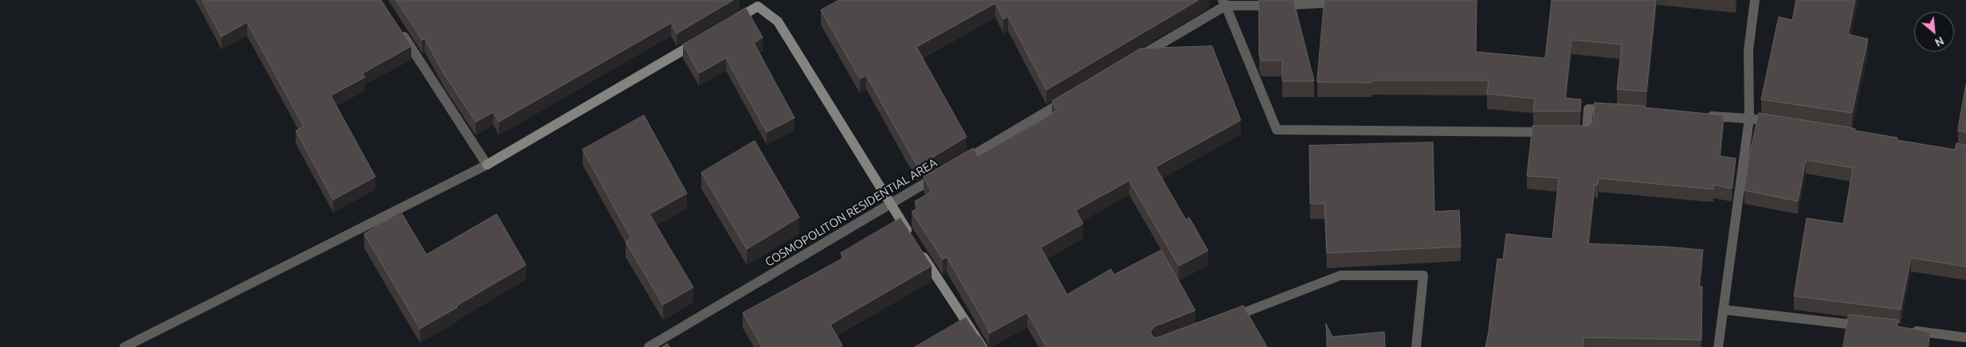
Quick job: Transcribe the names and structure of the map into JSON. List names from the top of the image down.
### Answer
{
  "streets": {
    "street": ["COSMOPOLITON RESIDENTIAL AREA"]
  },
  "north": "bottom right"
}
